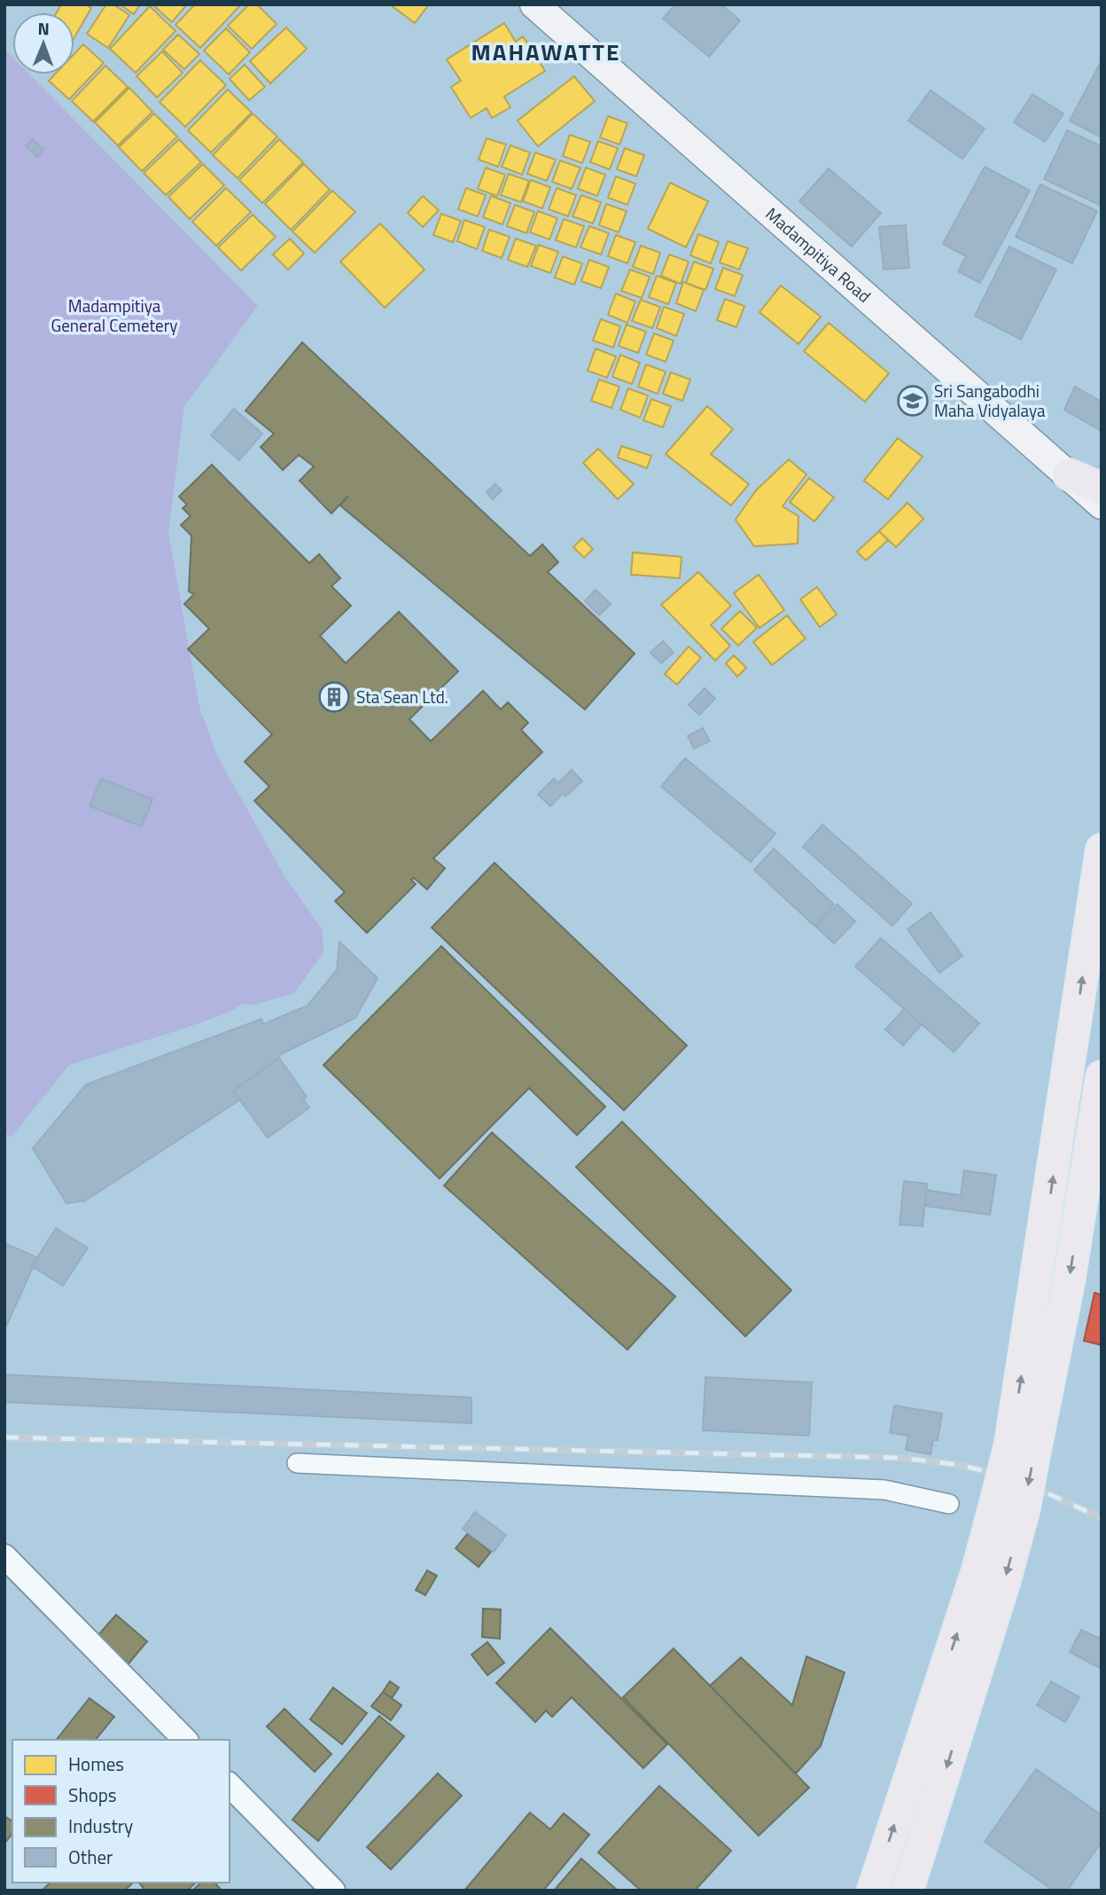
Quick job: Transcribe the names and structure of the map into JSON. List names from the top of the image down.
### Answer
{
  "streets": {
    "main road": ["Madampitiya Road"]
  },
  "districts": ["MAHAWATTE"],
  "parks": ["Madampitiya General Cemetery"],
  "places": {
    "school or university": ["Sri Sangabodhi Maha Vidyalaya"],
    "building": ["Sta Sean Ltd."]
  },
  "legend": [
    "Homes",
    "Shops",
    "Industry",
    "Other"
  ],
  "north": "top"
}
